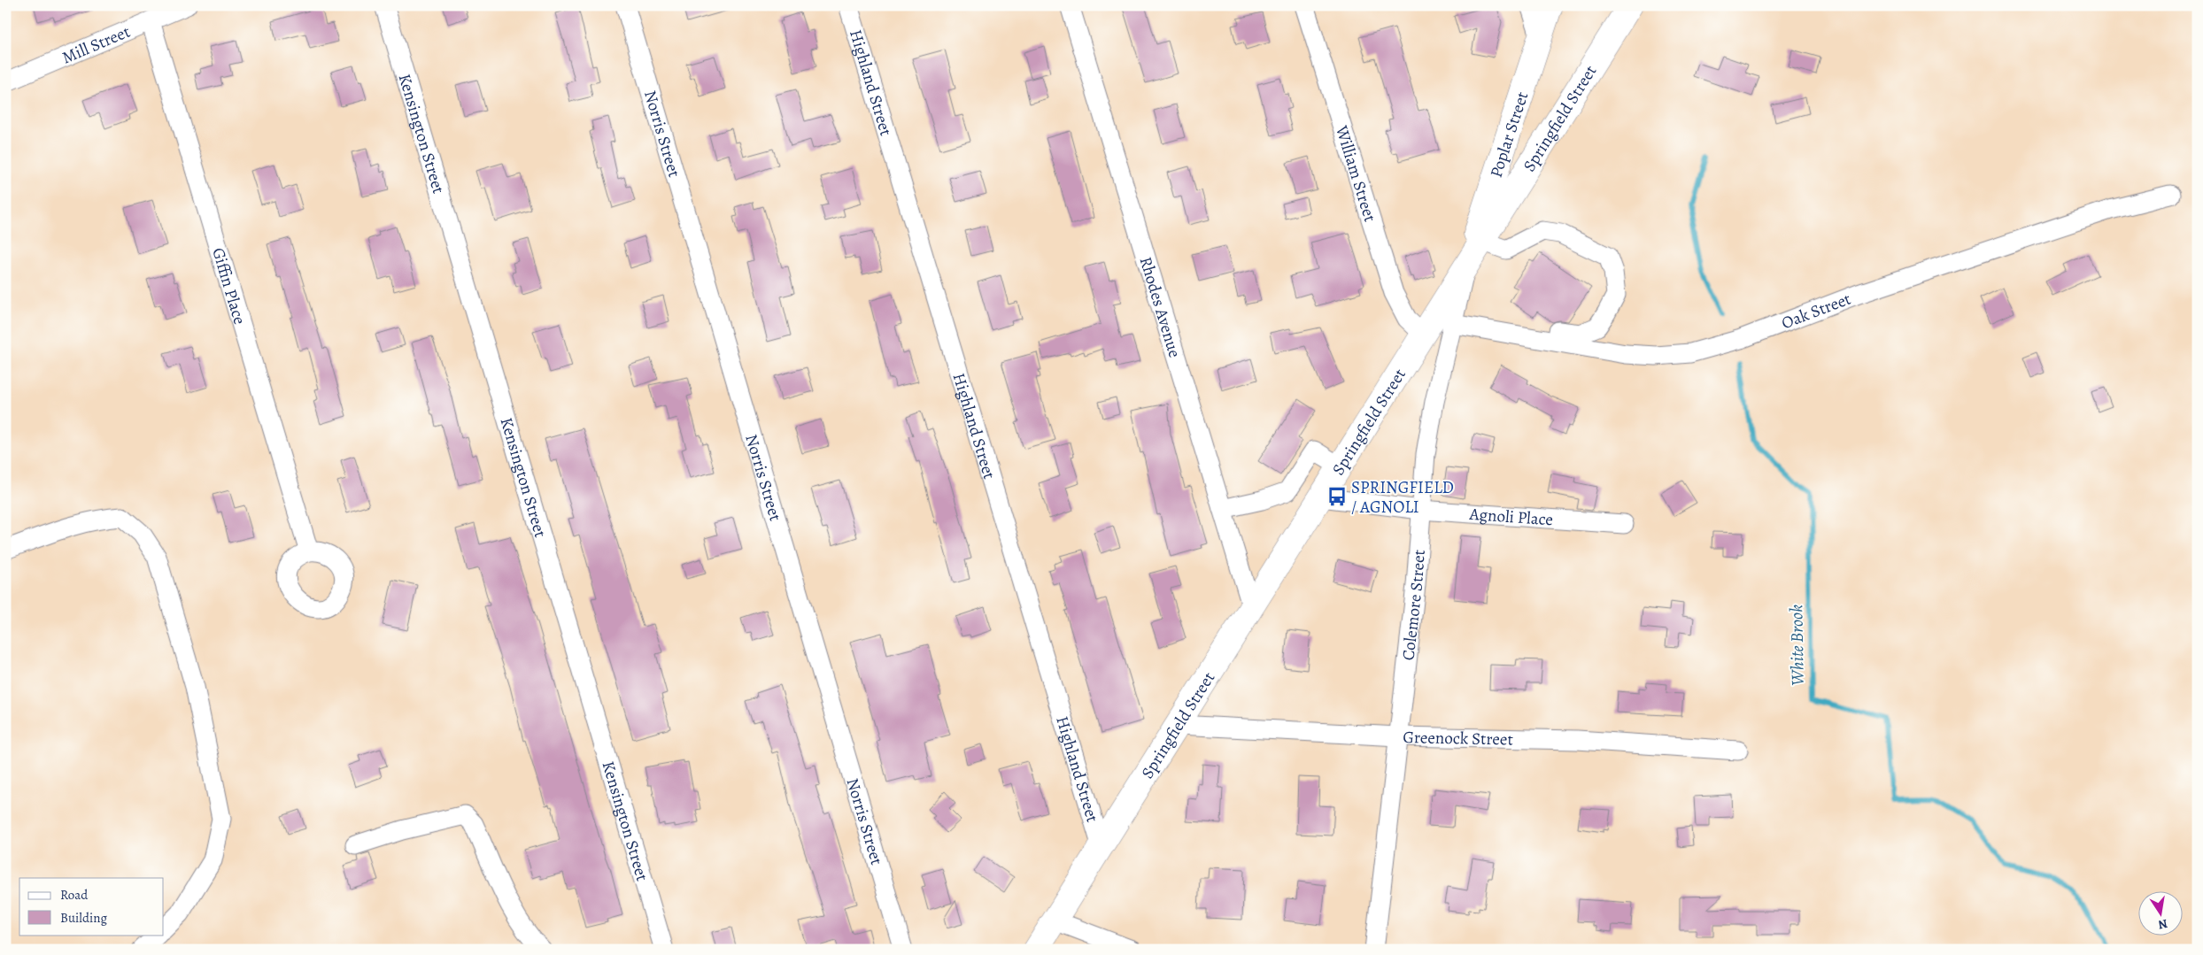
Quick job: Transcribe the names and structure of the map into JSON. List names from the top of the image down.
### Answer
{
  "streets": {
    "main road": ["Springfield Street", "Poplar Street"],
    "street": [
      "Mill Street",
      "Highland Street",
      "Kensington Street",
      "Norris Street",
      "William Street",
      "Giffin Place",
      "Rhodes Avenue",
      "Oak Street",
      "Agnoli Place",
      "Colemore Street",
      "Greenock Street"
    ]
  },
  "crossings": [
    ["Mill Street", "Giffin Place"],
    ["Highland Street", "Springfield Street"],
    ["Springfield Street", "Poplar Street"],
    ["Springfield Street", "William Street"],
    ["Springfield Street", "Rhodes Avenue"],
    ["Springfield Street", "Agnoli Place"],
    ["Springfield Street", "Colemore Street"],
    ["Springfield Street", "Greenock Street"],
    ["Poplar Street", "Colemore Street"],
    ["Oak Street", "Colemore Street"],
    ["Agnoli Place", "Colemore Street"],
    ["Colemore Street", "Greenock Street"]
  ],
  "water": ["White Brook"],
  "places": {
    "bus stop": ["SPRINGFIELD / AGNOLI"]
  },
  "legend": ["Road", "Building"],
  "north": "bottom"
}
